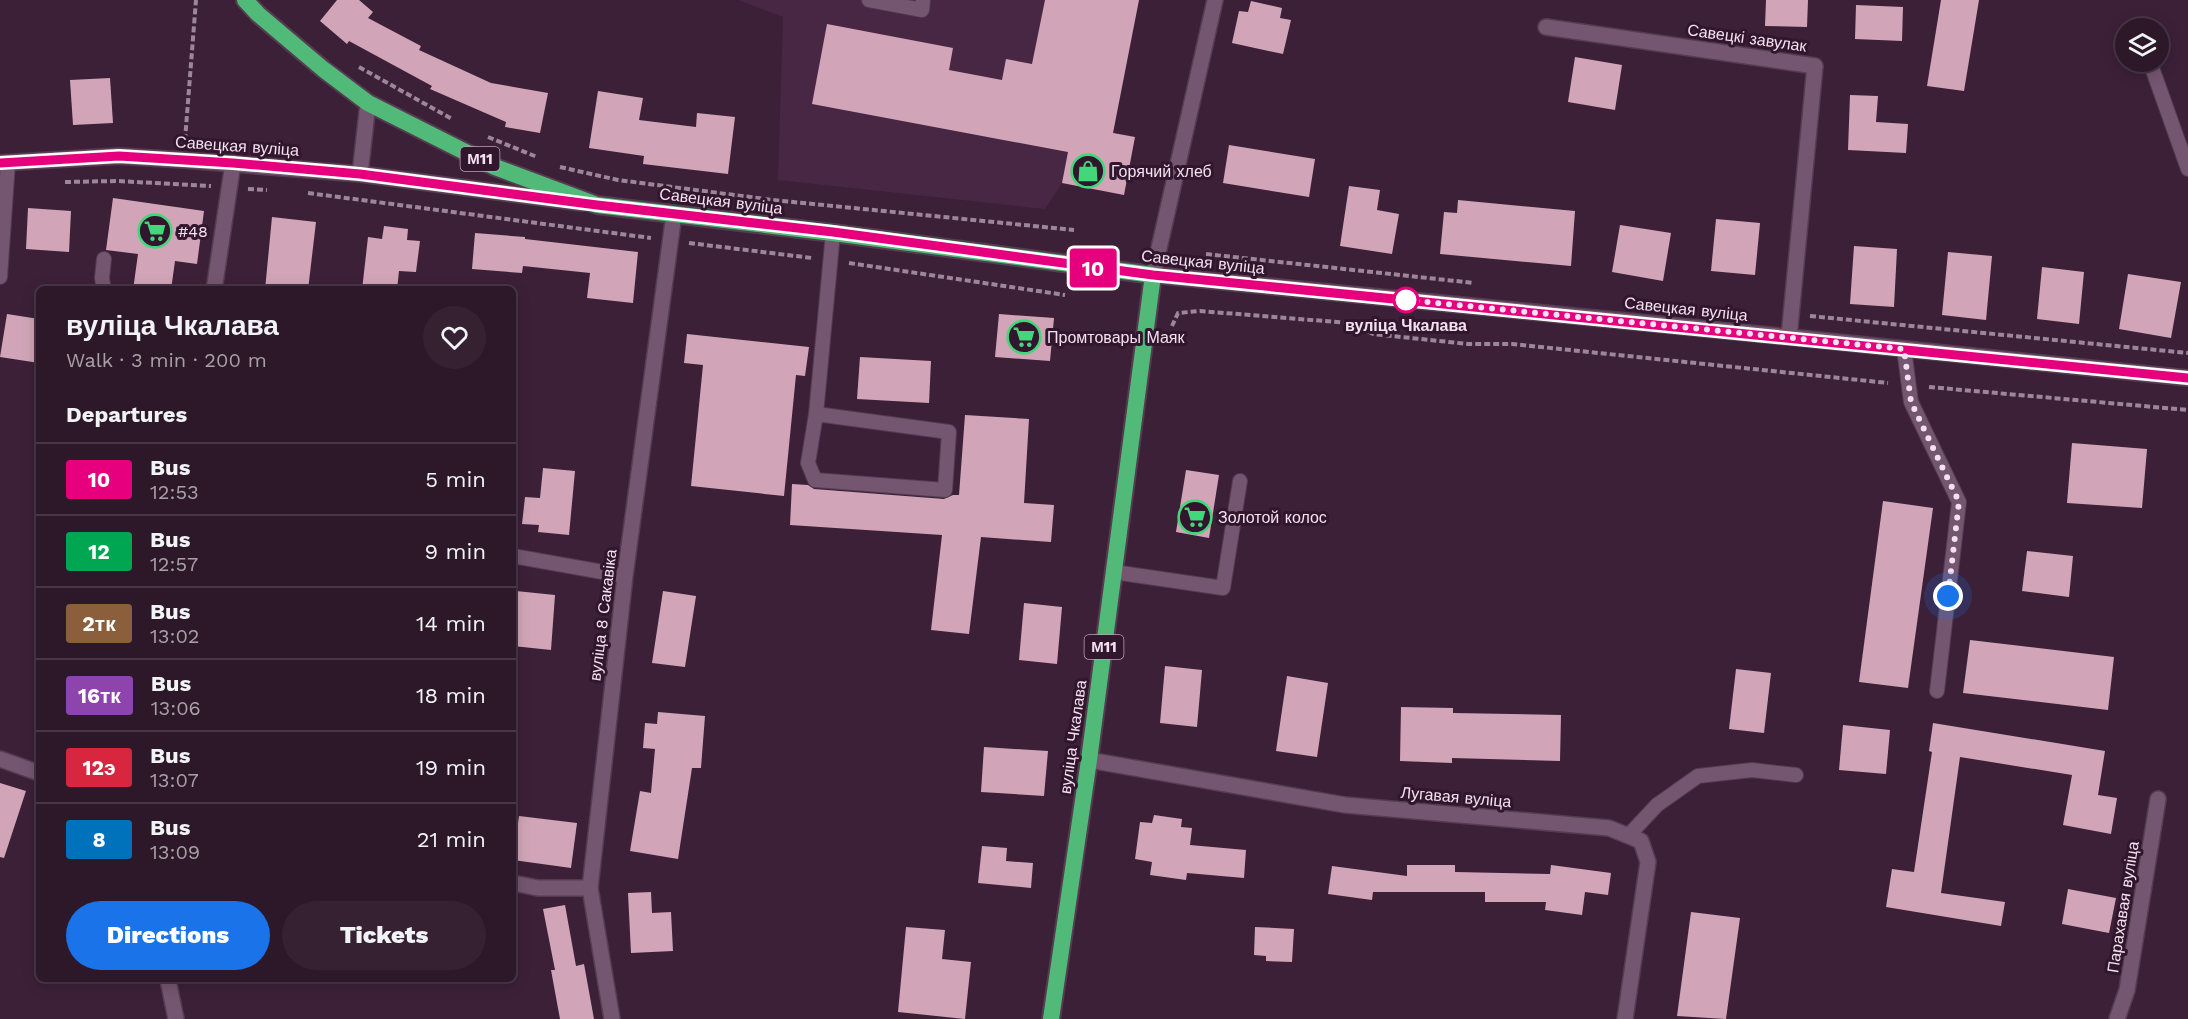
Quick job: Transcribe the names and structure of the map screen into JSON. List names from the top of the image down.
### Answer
{
  "streets": {
    "highway": ["Савецкая вуліца", "М11", "вуліца Чкалава"],
    "street": [
      "Савецкі завулак",
      "вуліца 8 Сакавіка",
      "Лугавая вуліца",
      "Парахавая вуліца"
    ]
  },
  "crossings": [
    ["Савецкі завулак", "Савецкая вуліца"],
    ["Савецкая вуліца", "М11"],
    ["Савецкая вуліца", "вуліца 8 Сакавіка"],
    ["Савецкая вуліца", "вуліца Чкалава"],
    ["вуліца Чкалава", "Лугавая вуліца"]
  ],
  "places": {
    "shop": ["Горячий хлеб"],
    "supermarket": ["#48", "Промтовары Маяк", "Золотой колос"],
    "other": ["вуліца Чкалава"]
  },
  "lines": ["bus line 10"],
  "page": {
    "on_map": "10",
    "heading": [
      ["вуліца Чкалава", "Walk · 3 min · 200 m"],
      "Departures"
    ],
    "list": [
      {
        "mark": "10",
        "name": "Bus",
        "note": "12:53",
        "value": "5 min"
      },
      {
        "mark": "12",
        "name": "Bus",
        "note": "12:57",
        "value": "9 min"
      },
      {
        "mark": "2тк",
        "name": "Bus",
        "note": "13:02",
        "value": "14 min"
      },
      {
        "mark": "16тк",
        "name": "Bus",
        "note": "13:06",
        "value": "18 min"
      },
      {
        "mark": "12э",
        "name": "Bus",
        "note": "13:07",
        "value": "19 min"
      },
      {
        "mark": "8",
        "name": "Bus",
        "note": "13:09",
        "value": "21 min"
      }
    ],
    "buttons": ["Directions", "Tickets"]
  }
}
